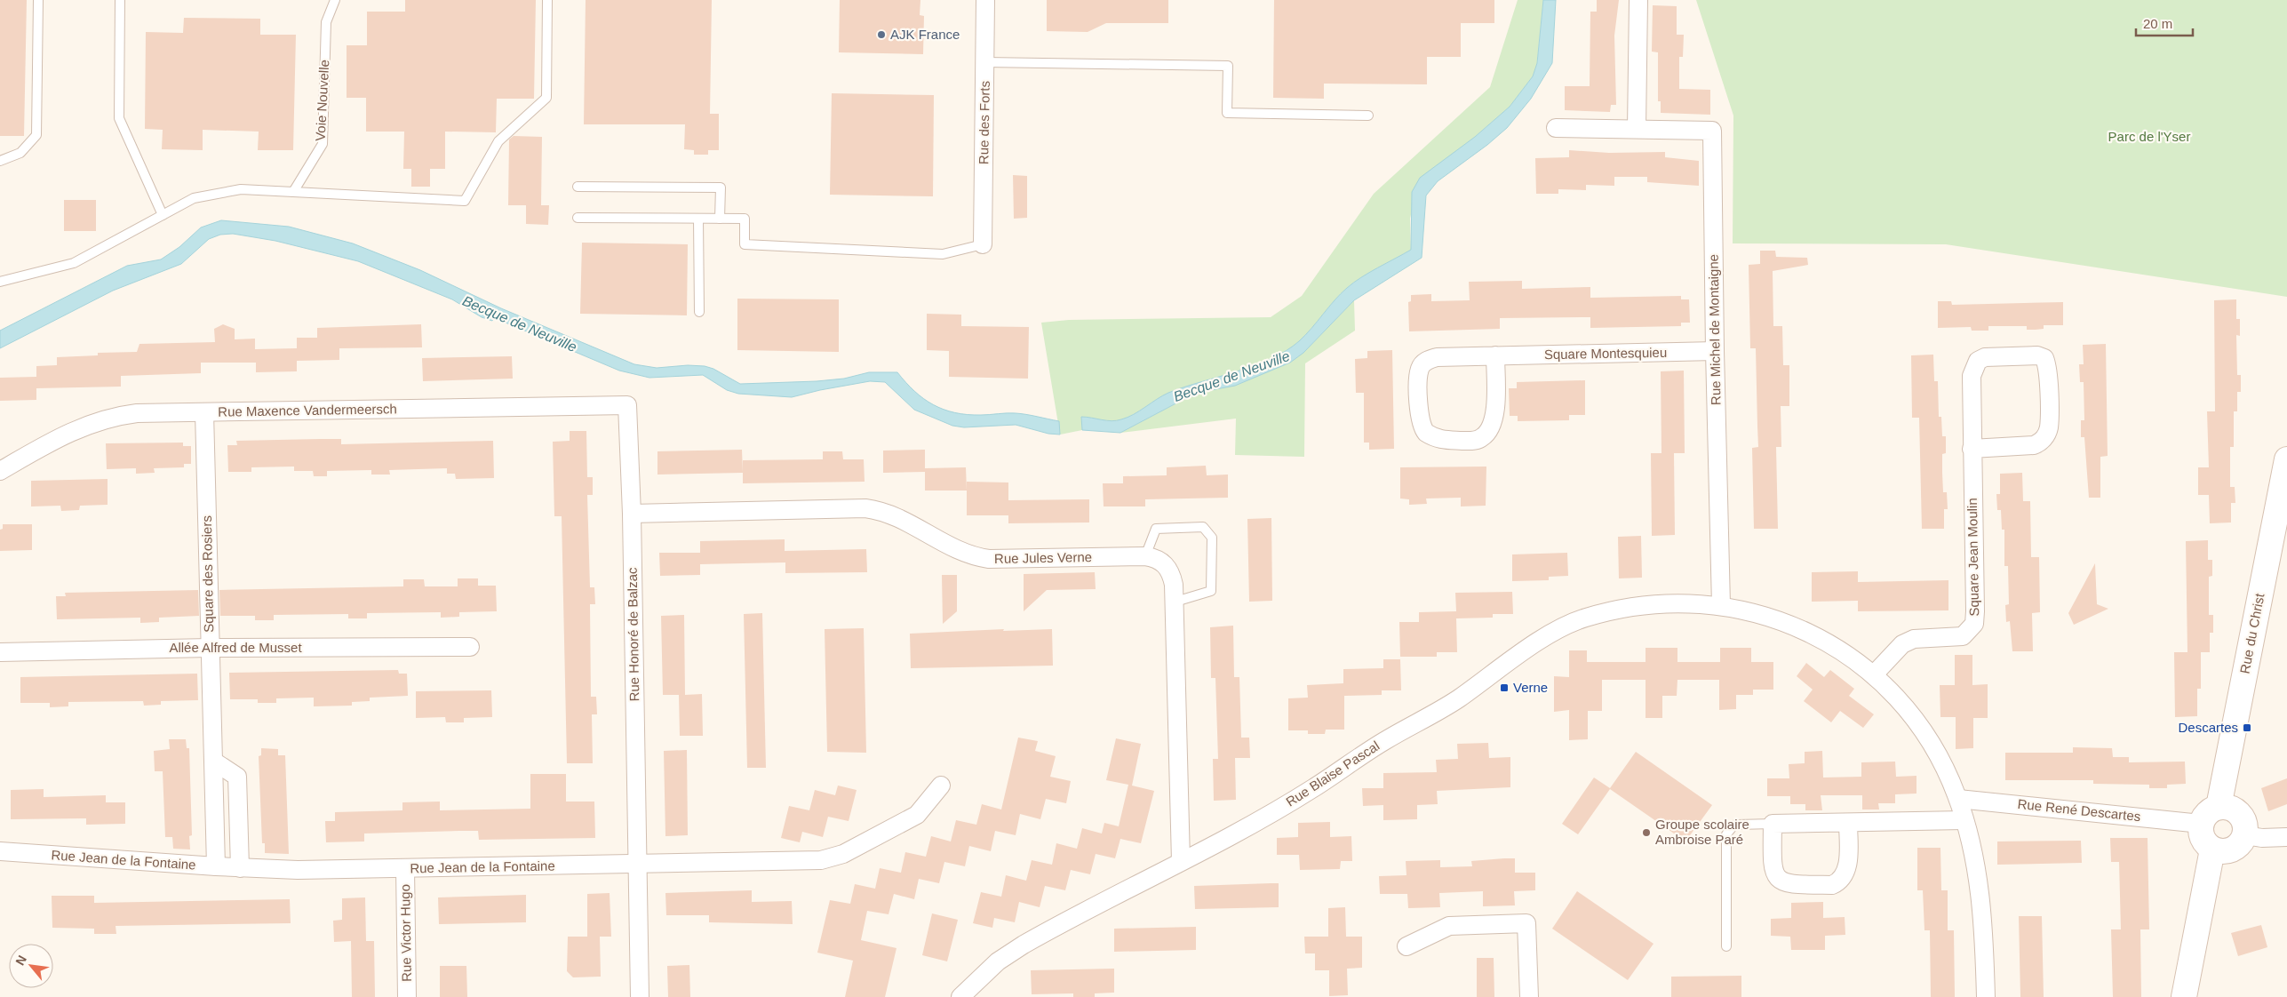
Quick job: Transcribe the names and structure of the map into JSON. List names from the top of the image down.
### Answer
{
  "streets": {
    "street": [
      "Rue des Forts",
      "Rue Michel de Montaigne",
      "Square Montesquieu",
      "Rue Maxence Vandermeersch",
      "Square Jean Moulin",
      "Rue Jules Verne",
      "Square des Rosiers",
      "Rue du Christ",
      "Rue Honoré de Balzac",
      "Allée Alfred de Musset",
      "Rue Blaise Pascal",
      "Rue René Descartes",
      "Rue Jean de la Fontaine",
      "Rue Victor Hugo"
    ],
    "lane": ["Voie Nouvelle"]
  },
  "crossings": [
    ["Rue Michel de Montaigne", "Square Montesquieu"],
    ["Rue Michel de Montaigne", "Rue Blaise Pascal"],
    ["Rue Maxence Vandermeersch", "Square des Rosiers"],
    ["Rue Maxence Vandermeersch", "Rue Honoré de Balzac"],
    ["Square Jean Moulin", "Rue Blaise Pascal"],
    ["Rue Jules Verne", "Rue Honoré de Balzac"],
    ["Rue Jules Verne", "Rue Blaise Pascal"],
    ["Square des Rosiers", "Allée Alfred de Musset"],
    ["Square des Rosiers", "Rue Jean de la Fontaine"],
    ["Rue du Christ", "Rue René Descartes"],
    ["Rue Honoré de Balzac", "Rue Jean de la Fontaine"],
    ["Rue Blaise Pascal", "Rue René Descartes"],
    ["Rue Jean de la Fontaine", "Rue Victor Hugo"]
  ],
  "water": ["Becque de Neuville"],
  "parks": ["Parc de l'Yser"],
  "places": {
    "other": ["AJK France", "Groupe scolaire Ambroise Paré"],
    "transit": ["Verne", "Descartes"]
  },
  "scale_bar": "20 m",
  "north": "top left"
}
